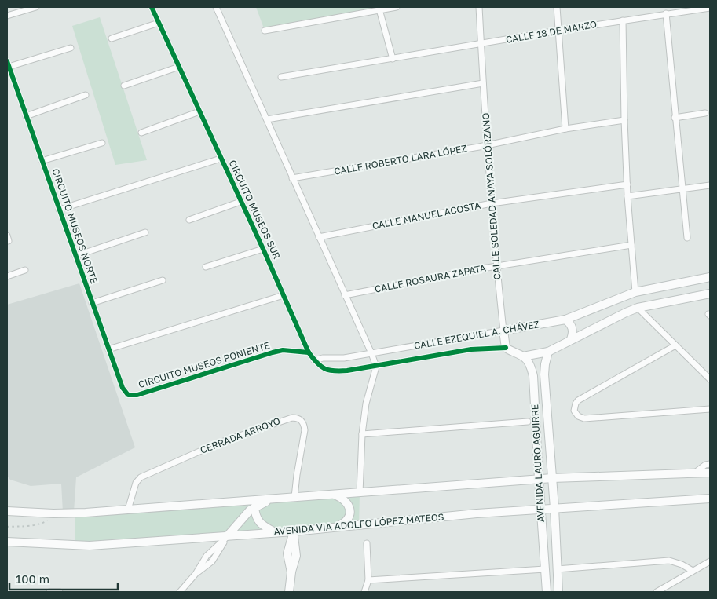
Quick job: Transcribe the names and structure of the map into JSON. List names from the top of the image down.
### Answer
{
  "streets": {
    "main road": [
      "CALLE SOLEDAD ANAYA SOLÓRZANO",
      "CALLE EZEQUIEL A. CHÁVEZ",
      "AVENIDA LAURO AGUIRRE",
      "AVENIDA VIA ADOLFO LÓPEZ MATEOS"
    ],
    "street": [
      "CALLE 18 DE MARZO",
      "CALLE ROBERTO LARA LÓPEZ",
      "CIRCUITO MUSEOS SUR",
      "CALLE MANUEL ACOSTA",
      "CIRCUITO MUSEOS NORTE",
      "CALLE ROSAURA ZAPATA",
      "CIRCUITO MUSEOS PONIENTE",
      "CERRADA ARROYO"
    ]
  },
  "crossings": [
    ["CALLE 18 DE MARZO", "CALLE SOLEDAD ANAYA SOLÓRZANO"],
    ["CALLE ROBERTO LARA LÓPEZ", "CALLE SOLEDAD ANAYA SOLÓRZANO"],
    ["CALLE SOLEDAD ANAYA SOLÓRZANO", "CALLE MANUEL ACOSTA"],
    ["CALLE SOLEDAD ANAYA SOLÓRZANO", "CALLE ROSAURA ZAPATA"],
    ["CALLE SOLEDAD ANAYA SOLÓRZANO", "CALLE EZEQUIEL A. CHÁVEZ"],
    ["CIRCUITO MUSEOS SUR", "CALLE EZEQUIEL A. CHÁVEZ"],
    ["CIRCUITO MUSEOS SUR", "CIRCUITO MUSEOS PONIENTE"],
    ["CIRCUITO MUSEOS NORTE", "CIRCUITO MUSEOS PONIENTE"],
    ["AVENIDA LAURO AGUIRRE", "AVENIDA VIA ADOLFO LÓPEZ MATEOS"]
  ],
  "scale_bar": "100 m"
}
